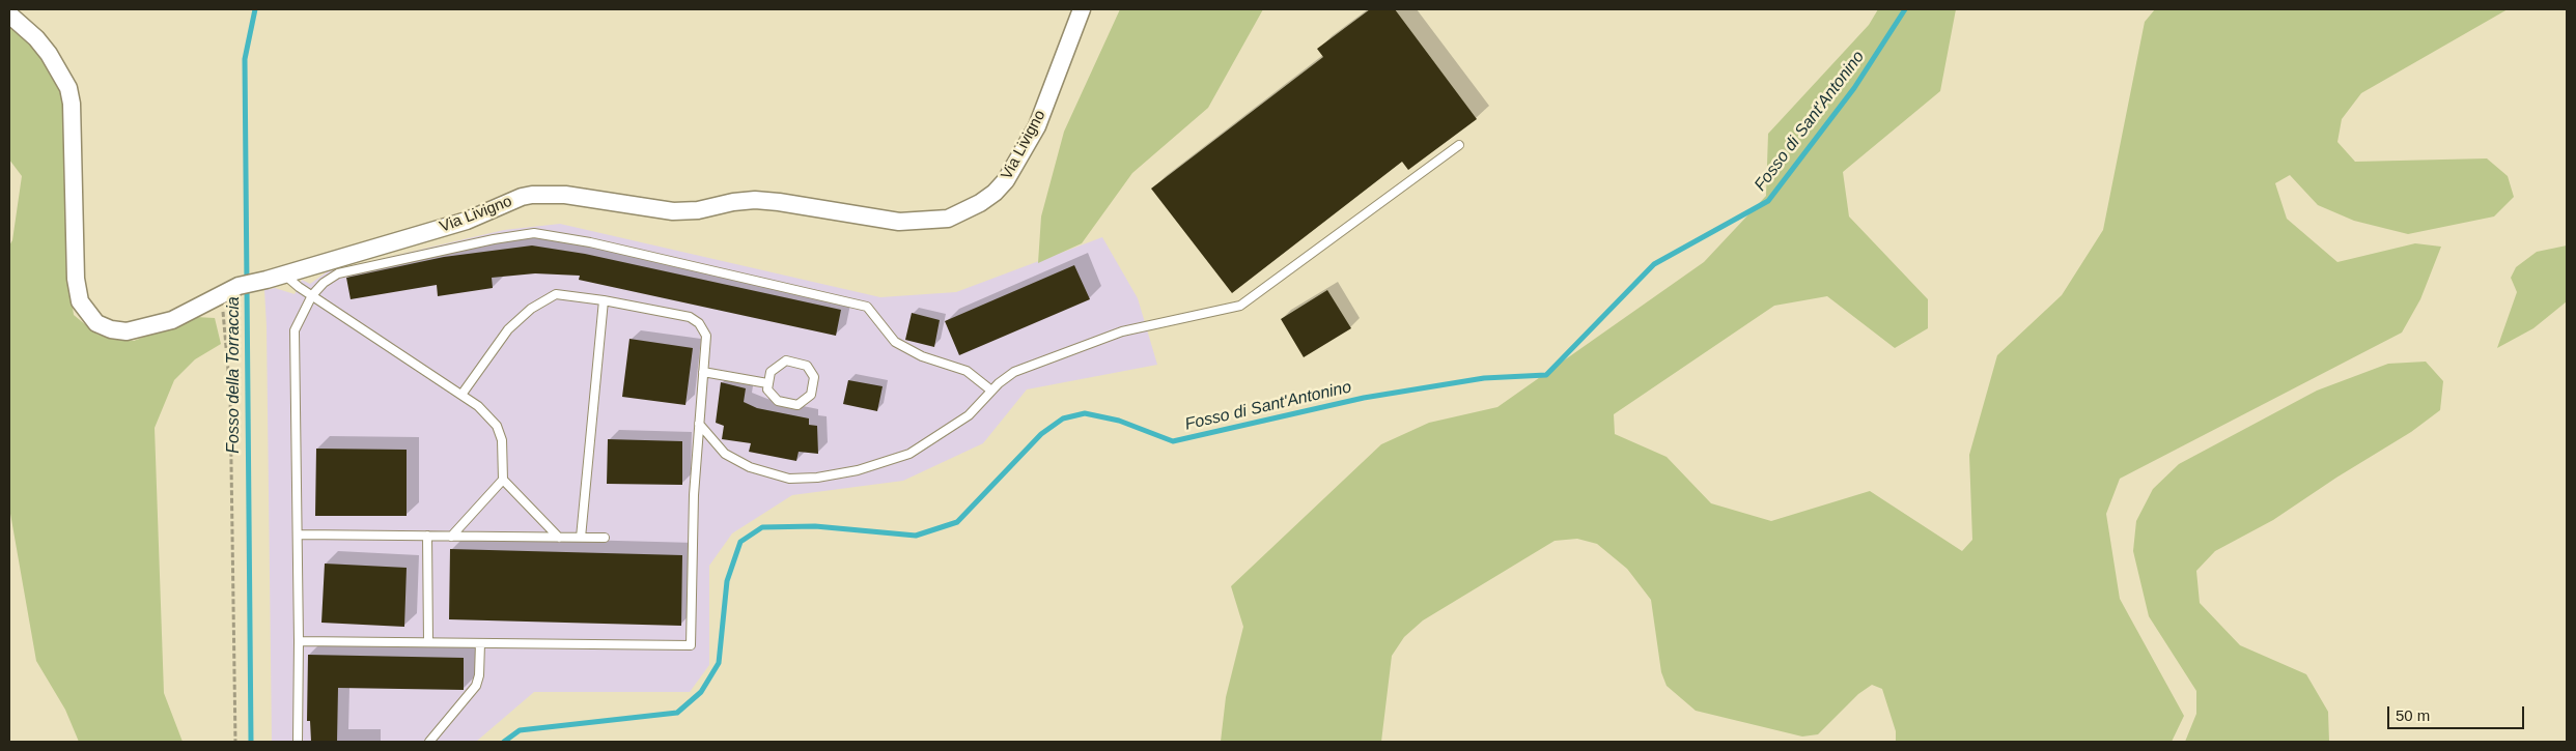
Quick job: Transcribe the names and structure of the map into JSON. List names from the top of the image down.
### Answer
{
  "streets": {
    "street": ["Via Livigno"]
  },
  "water": ["Fosso di Sant'Antonino", "Fosso della Torraccia"],
  "scale_bar": "50 m"
}
